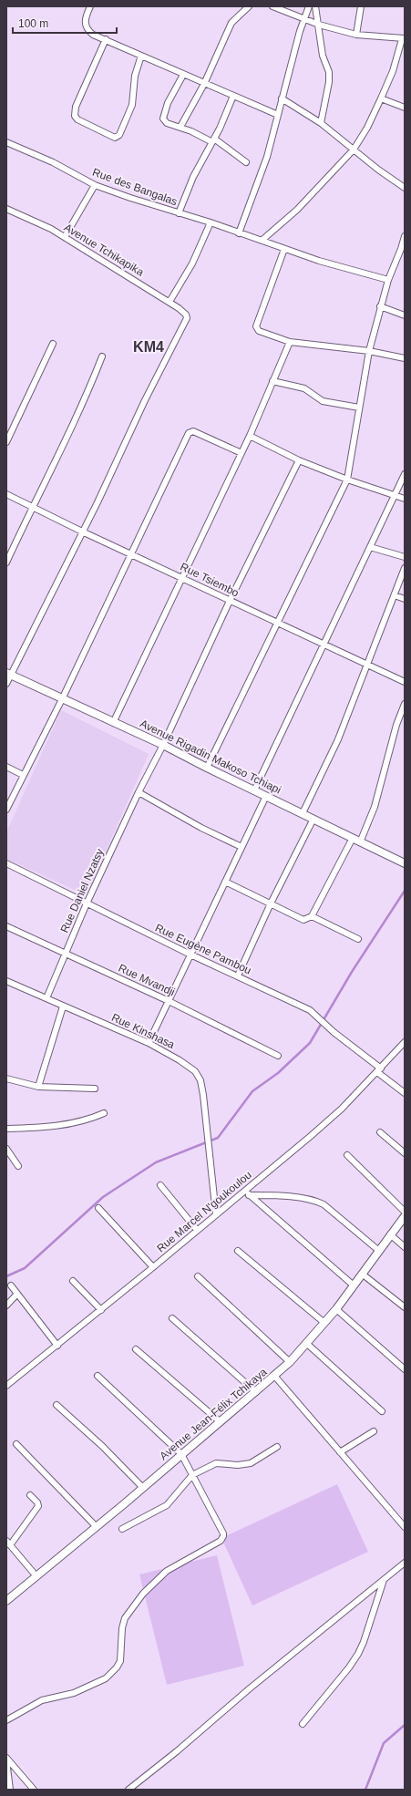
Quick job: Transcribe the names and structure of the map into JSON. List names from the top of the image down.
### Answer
{
  "streets": {
    "street": [
      "Rue des Bangalas",
      "Avenue Tchikapika",
      "Rue Tsiembo",
      "Avenue Rigadin Makoso Tchiapi",
      "Rue Daniel Nzatsy",
      "Rue Eugène Pambou",
      "Rue Mvandji",
      "Rue Kinshasa",
      "Rue Marcel N'goukoulou",
      "Avenue Jean-Félix Tchikaya"
    ]
  },
  "crossings": [
    ["Avenue Tchikapika", "Rue Tsiembo"],
    ["Rue Tsiembo", "Rue Daniel Nzatsy"],
    ["Avenue Rigadin Makoso Tchiapi", "Rue Daniel Nzatsy"],
    ["Rue Daniel Nzatsy", "Rue Eugène Pambou"],
    ["Rue Daniel Nzatsy", "Rue Mvandji"],
    ["Rue Daniel Nzatsy", "Rue Kinshasa"],
    ["Rue Eugène Pambou", "Rue Marcel N'goukoulou"],
    ["Rue Kinshasa", "Rue Marcel N'goukoulou"]
  ],
  "districts": ["KM4"],
  "scale_bar": "100 m"
}
